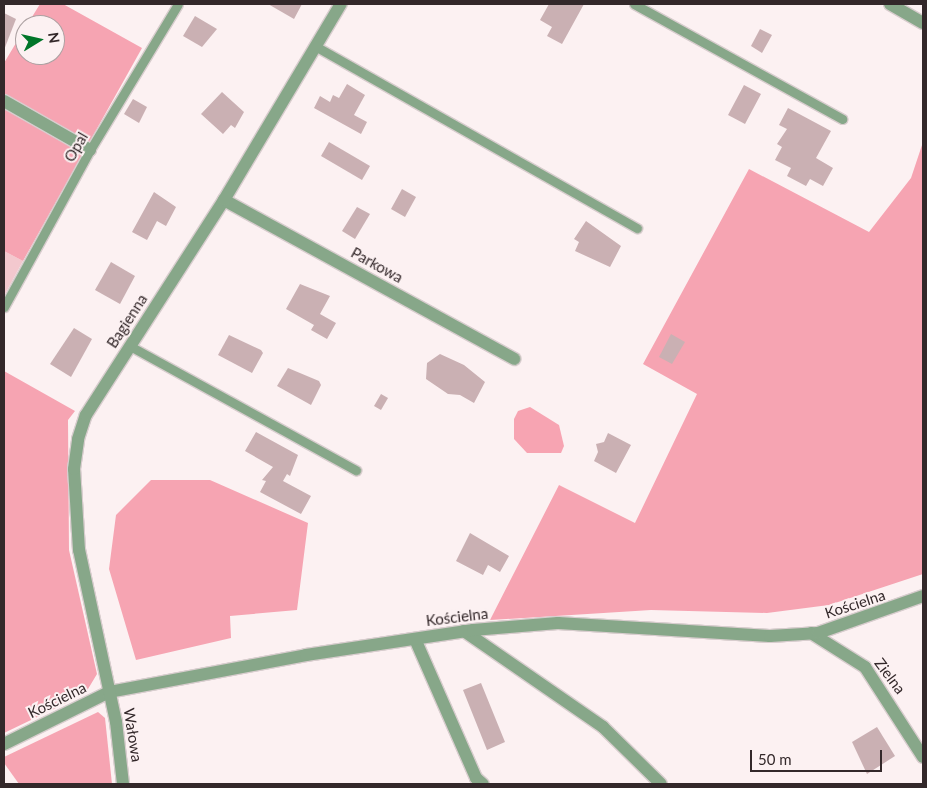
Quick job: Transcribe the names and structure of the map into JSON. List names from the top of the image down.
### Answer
{
  "streets": {
    "street": [
      "Parkowa",
      "Bagienna",
      "Kościelna",
      "Zielna",
      "Wałowa"
    ],
    "lane": ["Opal"]
  },
  "crossings": [
    ["Parkowa", "Bagienna"],
    ["Bagienna", "Kościelna"],
    ["Bagienna", "Wałowa"],
    ["Kościelna", "Zielna"],
    ["Kościelna", "Wałowa"]
  ],
  "scale_bar": "50 m",
  "north": "right"
}
